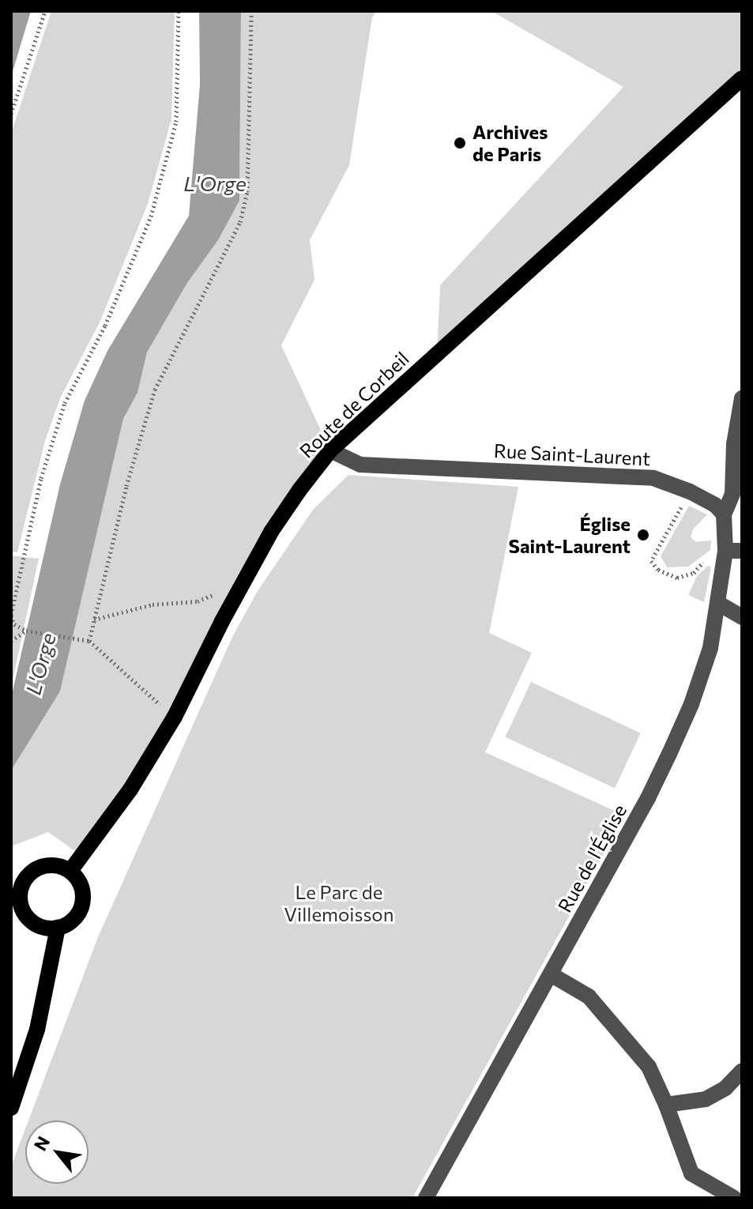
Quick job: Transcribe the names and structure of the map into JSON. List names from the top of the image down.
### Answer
{
  "streets": {
    "main road": ["Route de Corbeil"],
    "street": ["Rue Saint-Laurent", "Rue de l'Église"]
  },
  "crossings": [
    ["Route de Corbeil", "Rue Saint-Laurent"],
    ["Rue Saint-Laurent", "Rue de l'Église"]
  ],
  "water": ["L'Orge"],
  "parks": ["Le Parc de Villemoisson"],
  "places": ["Archives de Paris", "Église Saint-Laurent"],
  "north": "top left"
}
